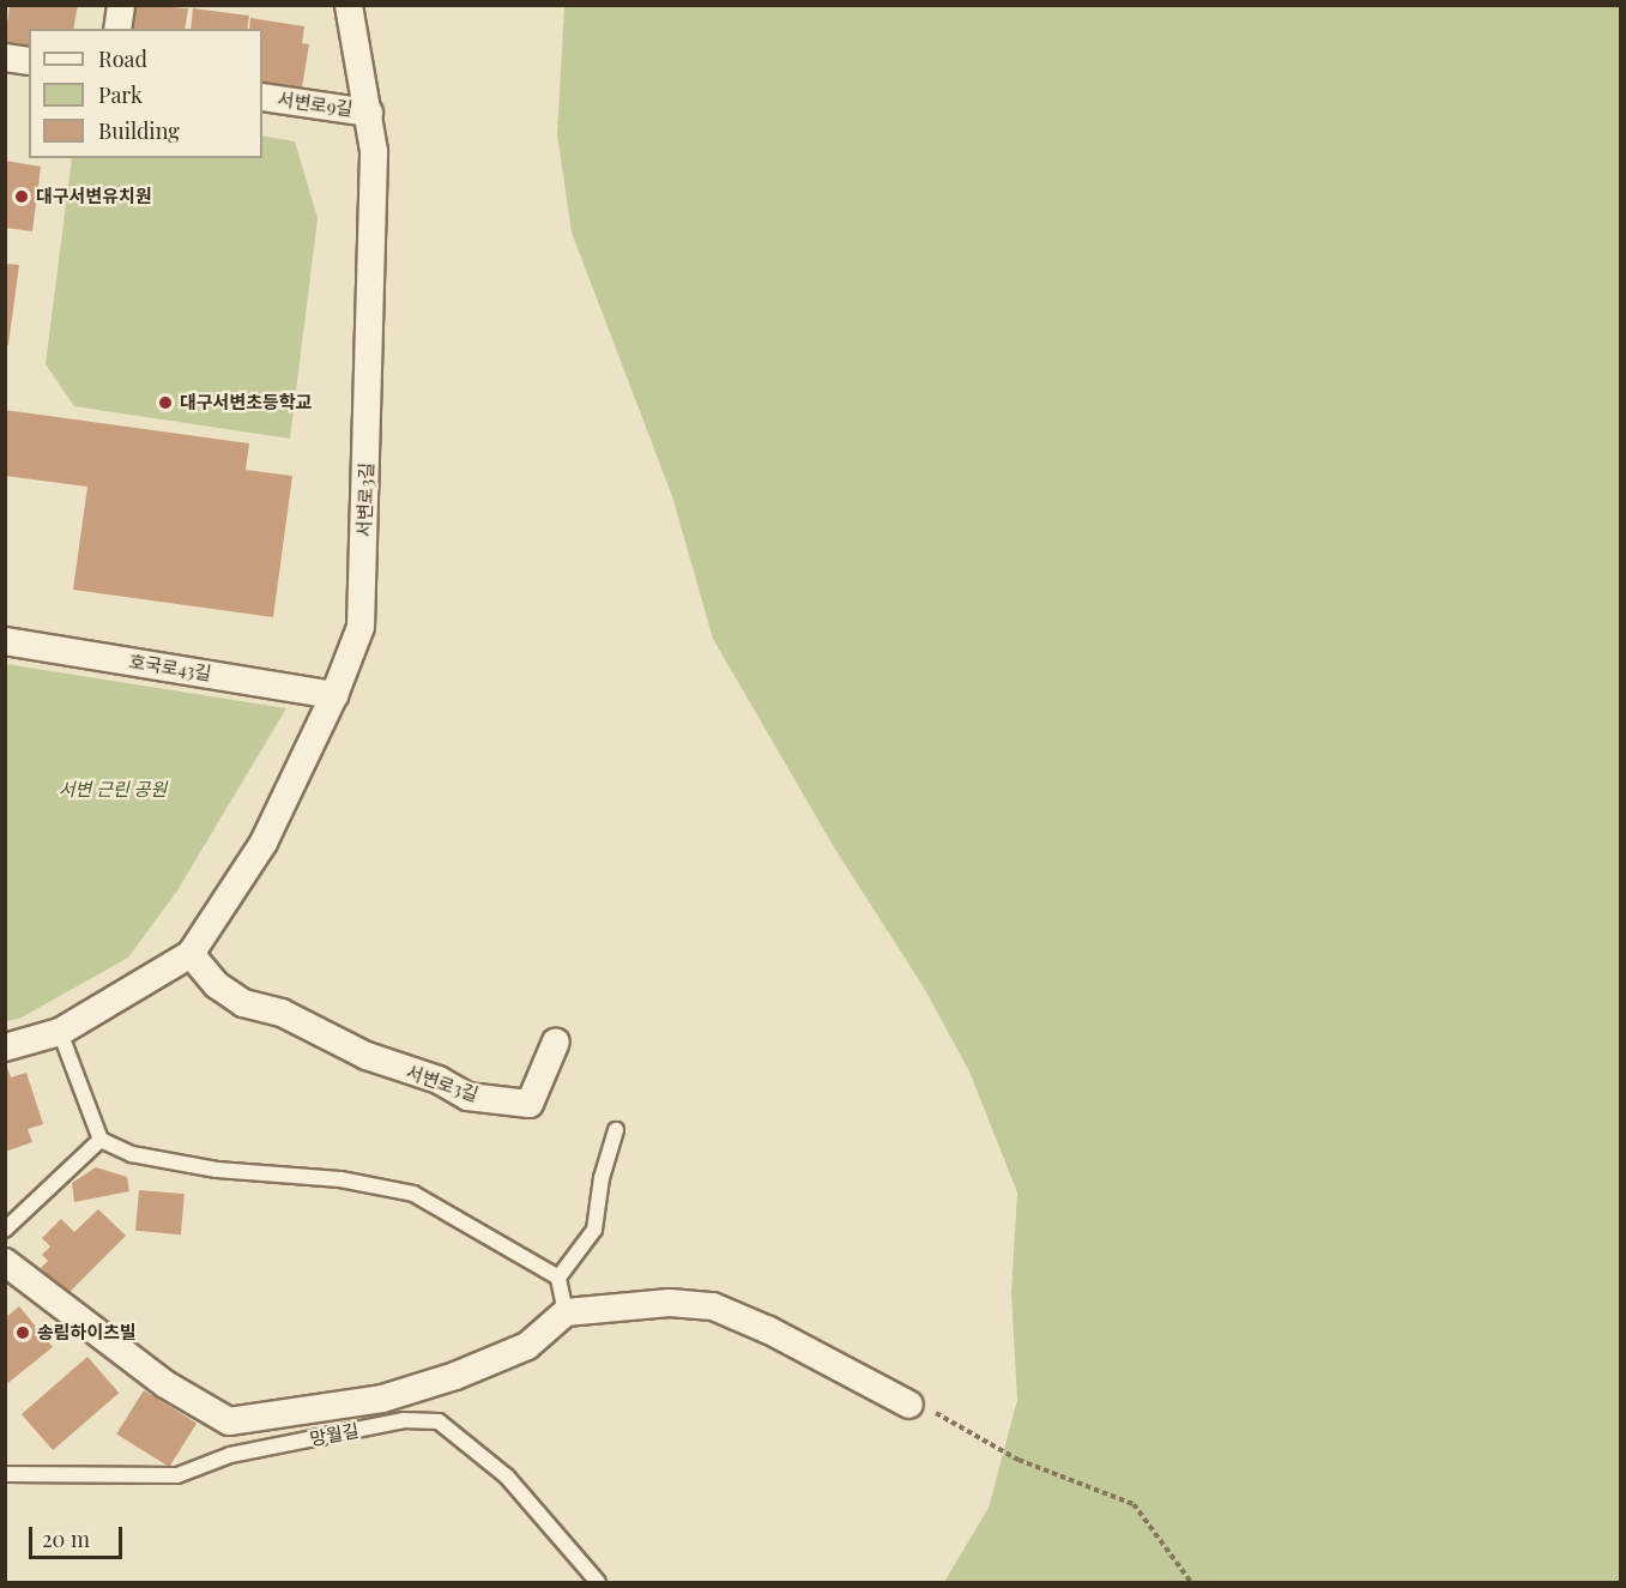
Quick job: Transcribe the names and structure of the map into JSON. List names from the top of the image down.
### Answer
{
  "streets": {
    "street": [
      "서변로9길",
      "서변로3길",
      "호국로43길",
      "망월길"
    ]
  },
  "crossings": [
    ["서변로9길", "서변로3길"],
    ["서변로3길", "호국로43길"]
  ],
  "parks": ["서변 근린 공원"],
  "places": ["대구서변유치원", "대구서변초등학교", "송림하이츠빌"],
  "legend": ["Road", "Park", "Building"],
  "scale_bar": "20 m"
}
